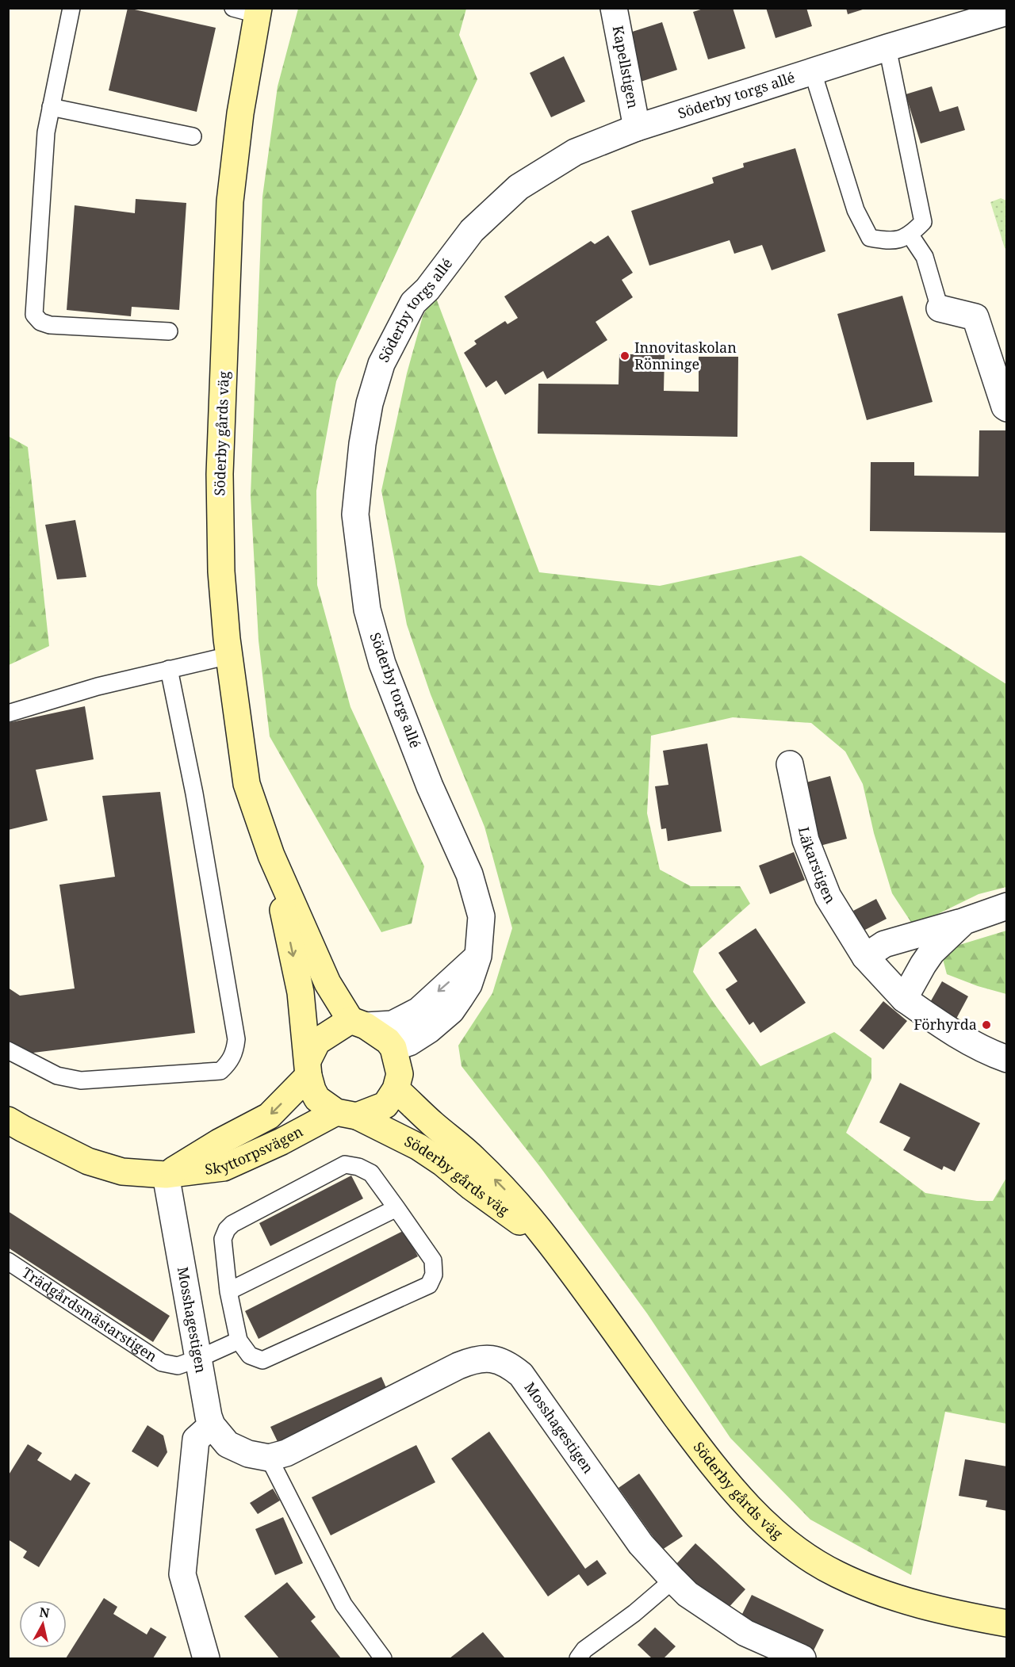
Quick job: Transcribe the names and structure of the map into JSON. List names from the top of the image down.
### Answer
{
  "streets": {
    "main road": ["Söderby gårds väg", "Skyttorpsvägen"],
    "street": [
      "Kapellstigen",
      "Söderby torgs allé",
      "Läkarstigen",
      "Mosshagestigen"
    ],
    "lane": ["Trädgårdsmästarstigen"]
  },
  "crossings": [
    ["Kapellstigen", "Söderby torgs allé"],
    ["Söderby torgs allé", "Söderby gårds väg"],
    ["Söderby torgs allé", "Skyttorpsvägen"],
    ["Söderby gårds väg", "Skyttorpsvägen"],
    ["Skyttorpsvägen", "Mosshagestigen"],
    ["Trädgårdsmästarstigen", "Mosshagestigen"]
  ],
  "places": ["Innovitaskolan Rönninge", "Förhyrda"],
  "north": "top"
}
